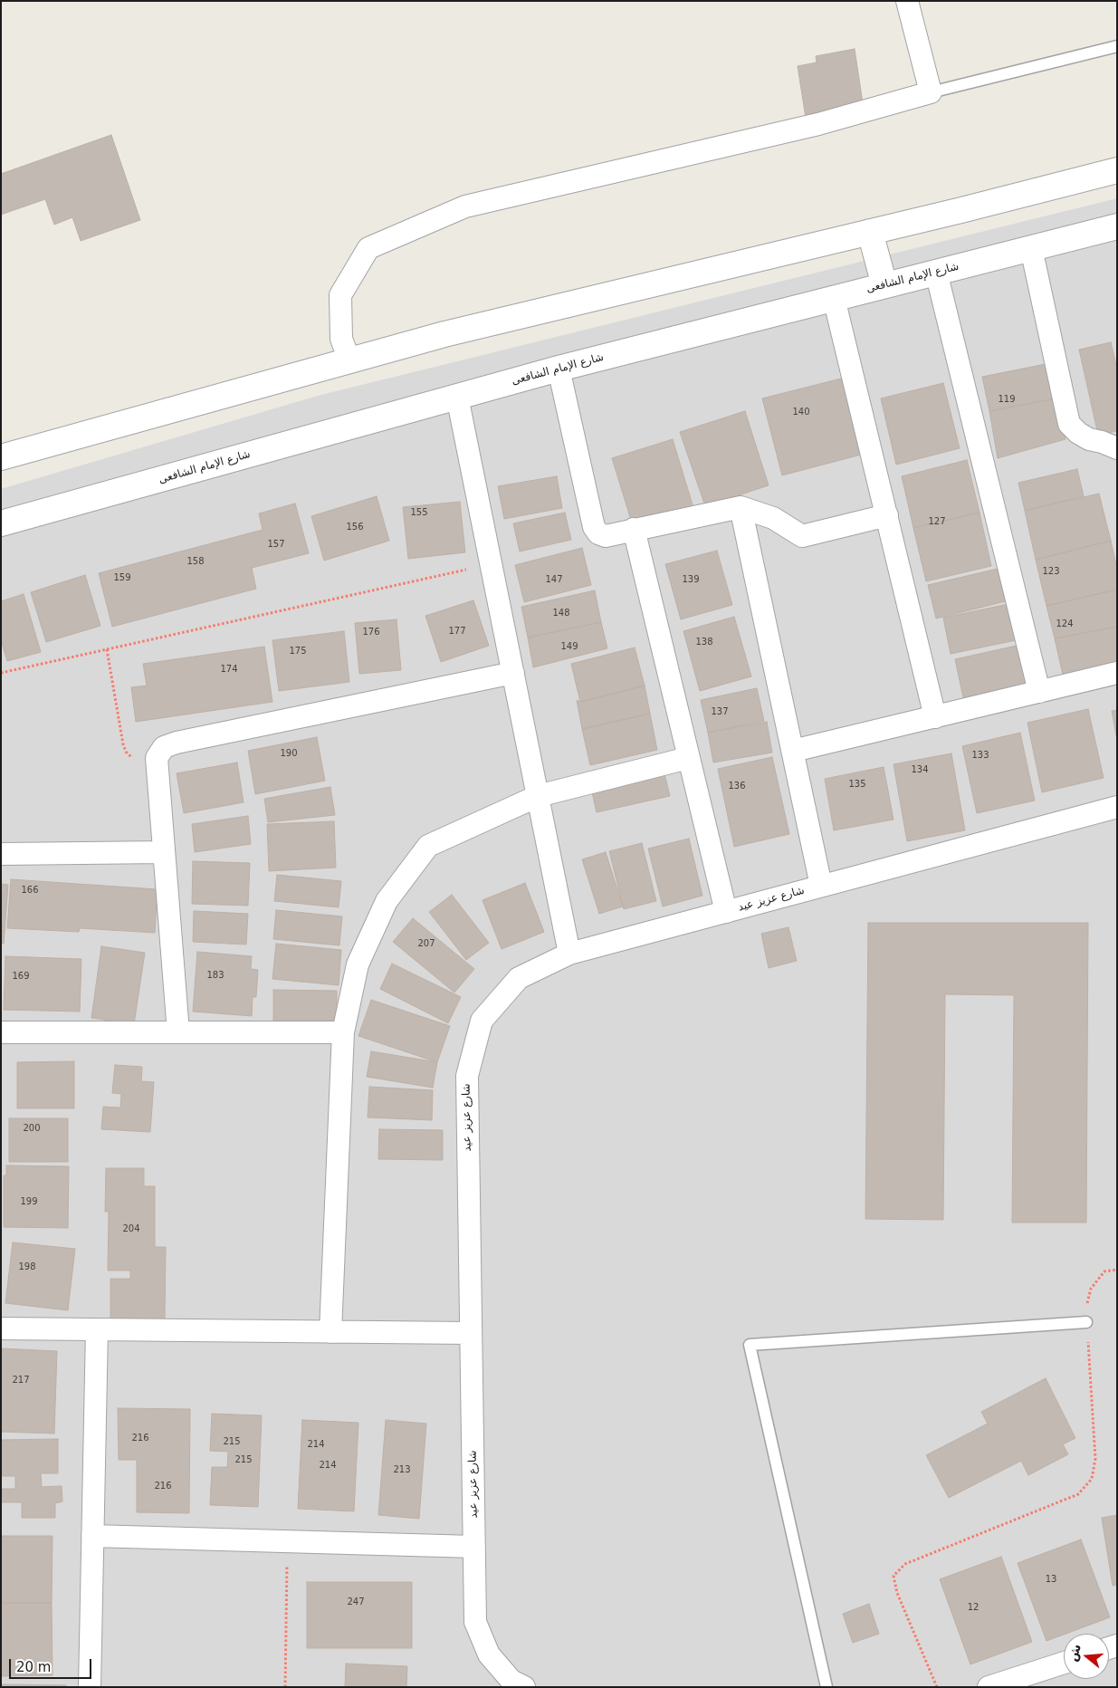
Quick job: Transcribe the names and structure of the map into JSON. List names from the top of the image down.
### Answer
{
  "streets": {
    "street": ["شارع الإمام الشافعى", "شارع عزيز عيد"]
  },
  "house_numbers": [
    "119",
    "140",
    "155",
    "127",
    "156",
    "157",
    "158",
    "123",
    "159",
    "147",
    "139",
    "148",
    "124",
    "177",
    "176",
    "138",
    "149",
    "175",
    "174",
    "137",
    "190",
    "133",
    "134",
    "135",
    "136",
    "166",
    "207",
    "183",
    "169",
    "200",
    "199",
    "204",
    "198",
    "217",
    "216",
    "215",
    "214",
    "215",
    "214",
    "213",
    "216",
    "13",
    "247",
    "12"
  ],
  "scale_bar": "20 m",
  "north": "left"
}
